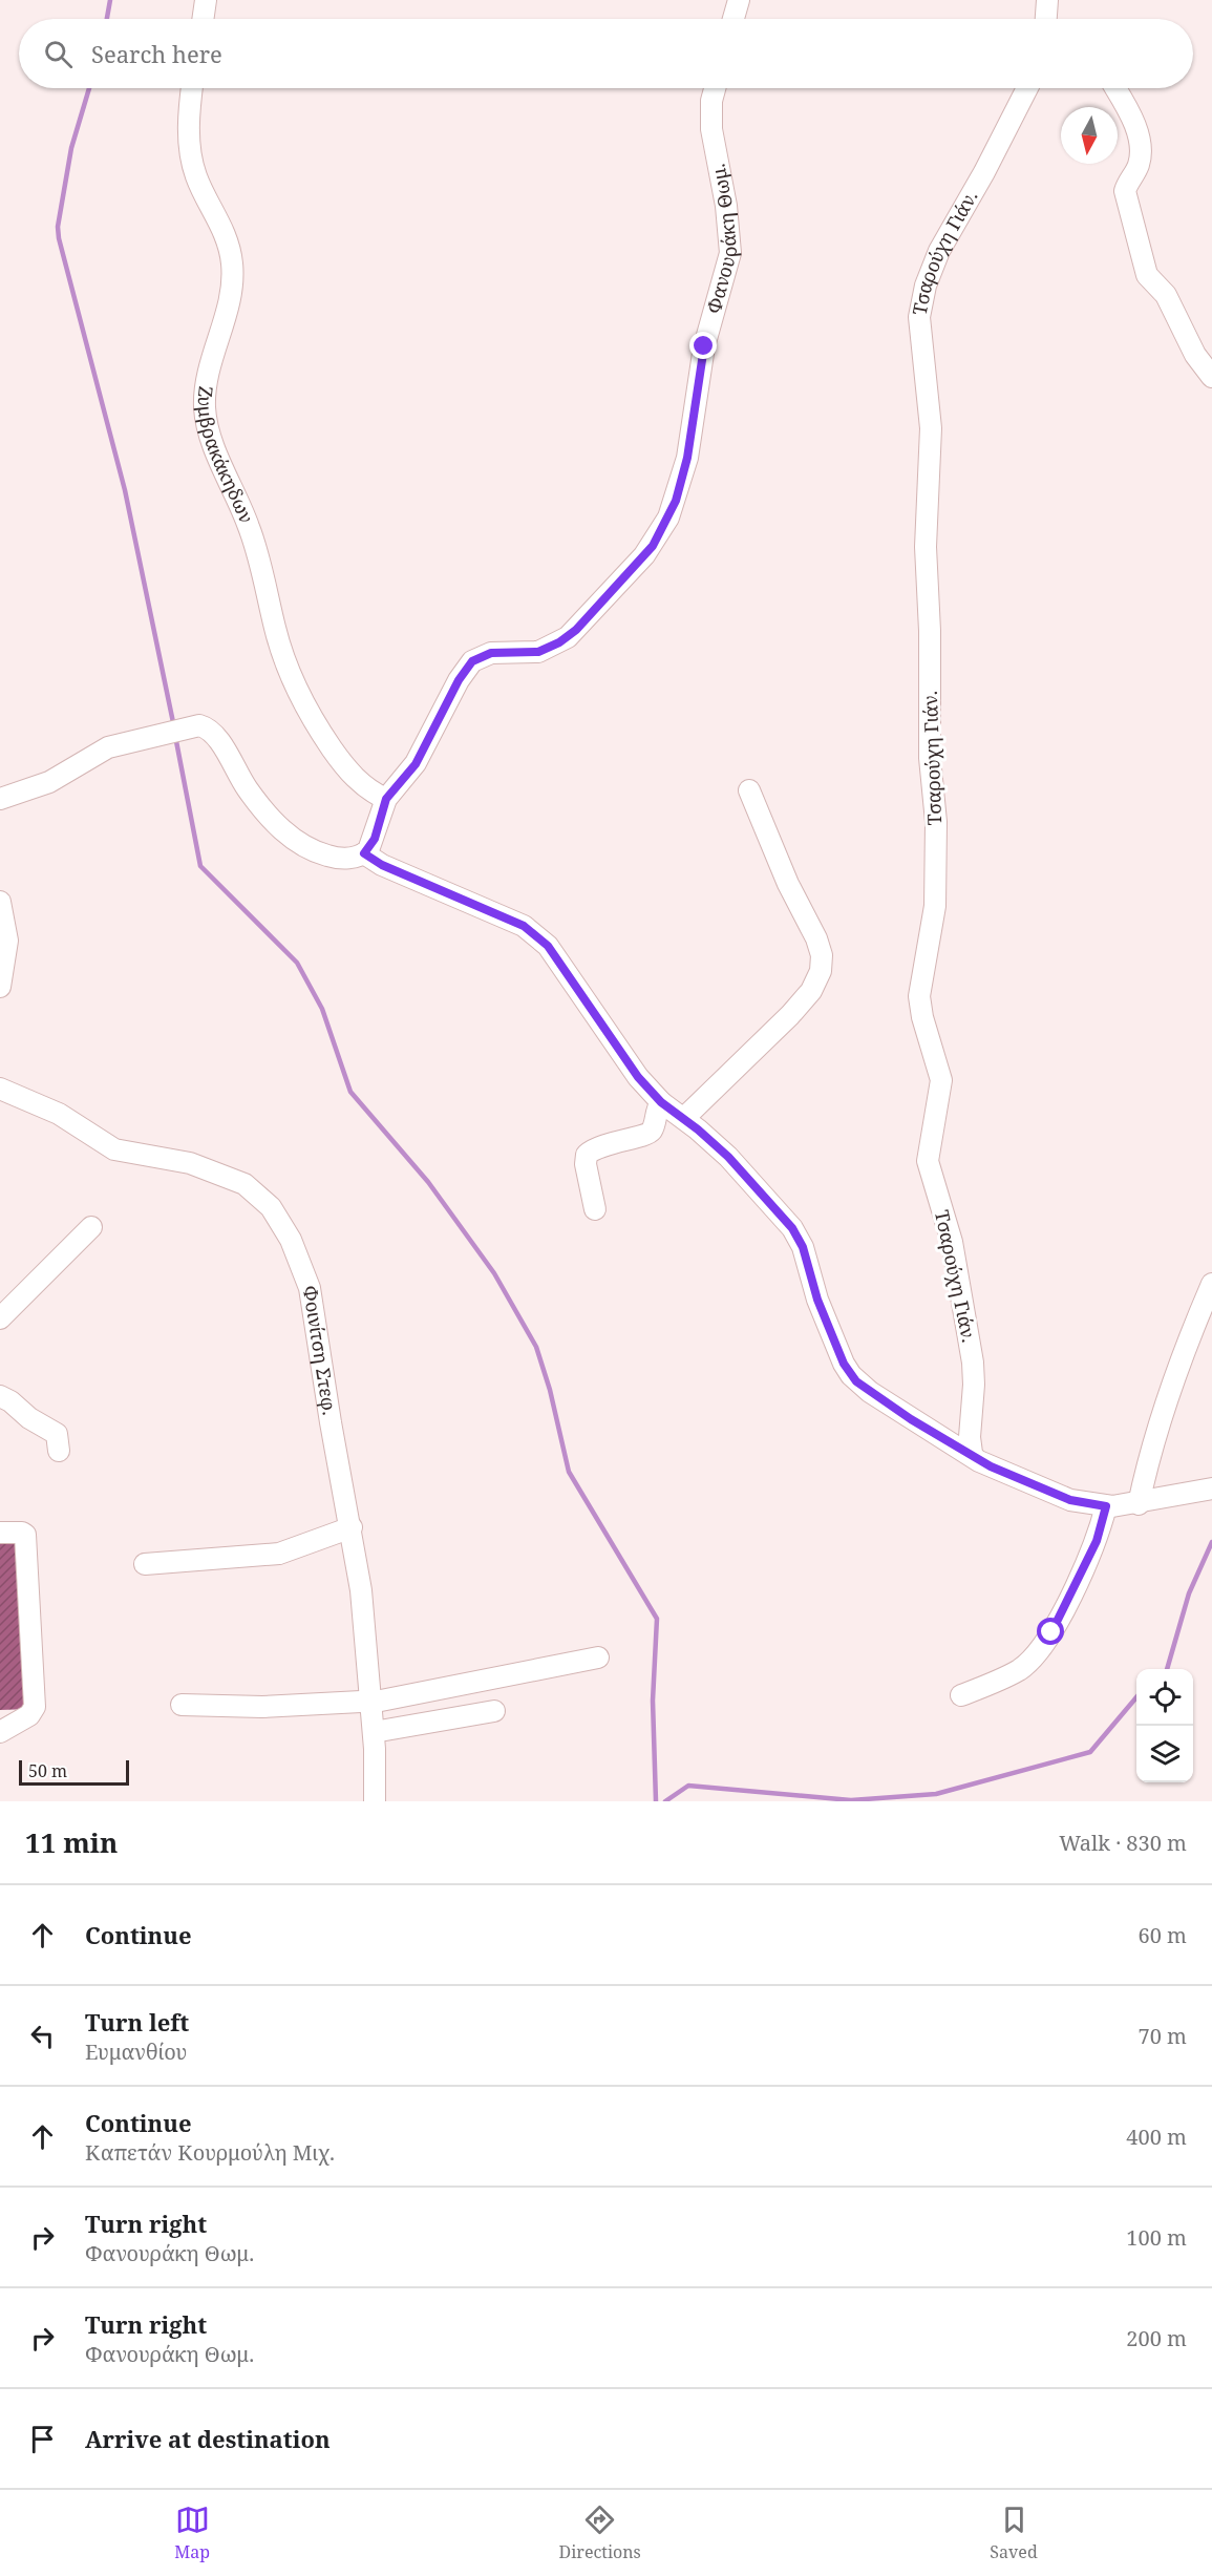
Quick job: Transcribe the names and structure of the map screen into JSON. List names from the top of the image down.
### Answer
{
  "streets": {
    "street": [
      "Φανουράκη Θωμ.",
      "Τσαρούχη Γιάν.",
      "Ζυμβρακάκηδων",
      "Φοινίτση Στεφ."
    ]
  },
  "crossings": [
    ["Φανουράκη Θωμ.", "Ζυμβρακάκηδων"]
  ],
  "scale_bar": "50 m",
  "north": "bottom",
  "page": {
    "search": "Search here",
    "scale": "50 m",
    "heading": ["11 min", "Walk · 830 m"],
    "list": [
      ["Continue", "60 m"],
      ["Turn left", "Ευμανθίου", "70 m"],
      ["Continue", "Καπετάν Κουρμούλη Μιχ.", "400 m"],
      ["Turn right", "Φανουράκη Θωμ.", "100 m"],
      ["Turn right", "Φανουράκη Θωμ.", "200 m"],
      "Arrive at destination"
    ],
    "nav": ["Map", "Directions", "Saved"]
  }
}
